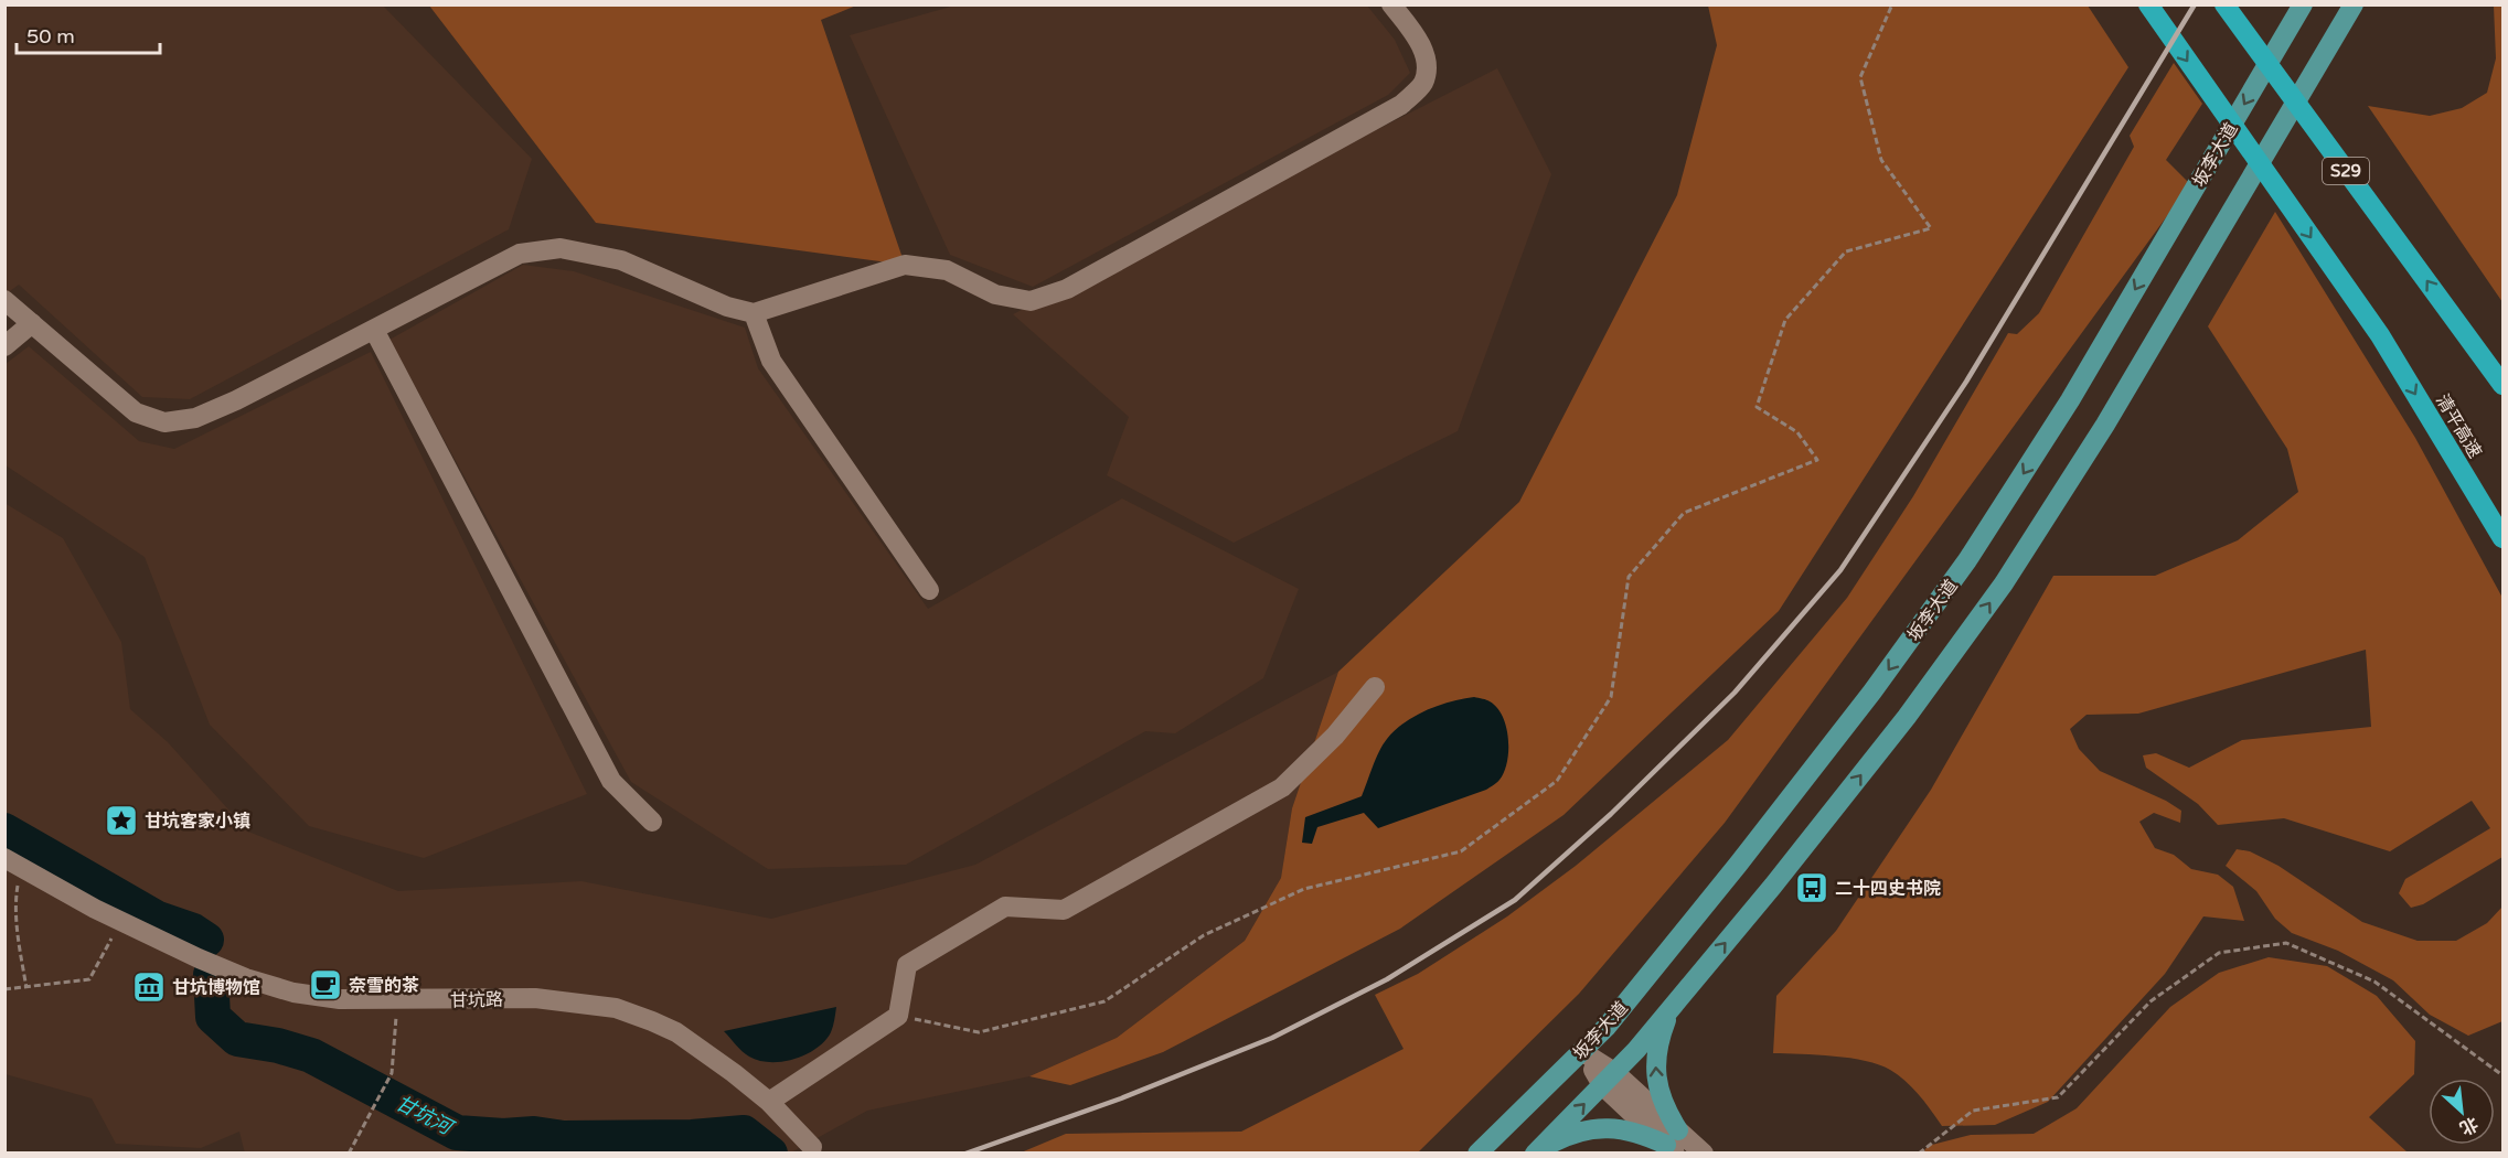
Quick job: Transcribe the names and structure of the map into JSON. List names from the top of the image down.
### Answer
{
  "streets": {
    "highway": ["S29", "清平高速"],
    "main road": ["坂李大道"],
    "street": ["甘坑路"]
  },
  "water": ["甘坑河"],
  "places": {
    "place": ["甘坑客家小镇"],
    "bus stop": ["二十四史书院"],
    "cafe": ["奈雪的茶"],
    "museum": ["甘坑博物馆"]
  },
  "scale_bar": "50 m",
  "north": "bottom right"
}
